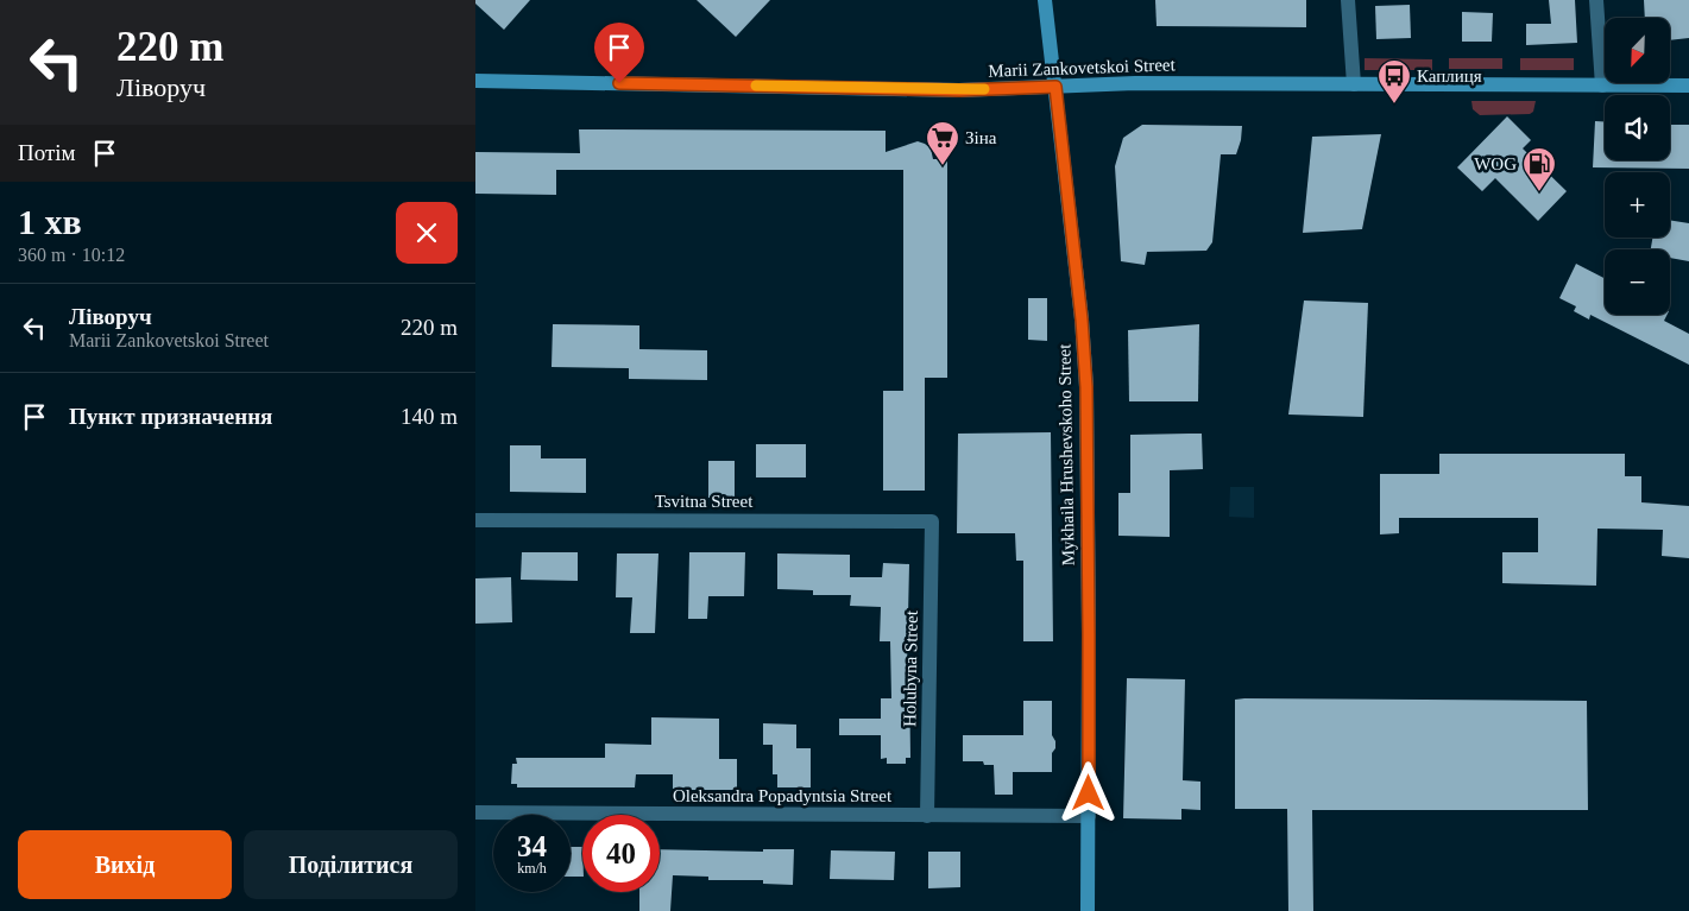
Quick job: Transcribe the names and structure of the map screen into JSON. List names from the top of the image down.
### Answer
{
  "streets": {
    "street": [
      "Marii Zankovetskoi Street",
      "Mykhaila Hrushevskoho Street",
      "Tsvitna Street",
      "Holubyna Street",
      "Oleksandra Popadyntsia Street"
    ]
  },
  "crossings": [
    ["Marii Zankovetskoi Street", "Mykhaila Hrushevskoho Street"],
    ["Mykhaila Hrushevskoho Street", "Oleksandra Popadyntsia Street"],
    ["Tsvitna Street", "Holubyna Street"],
    ["Holubyna Street", "Oleksandra Popadyntsia Street"]
  ],
  "places": {
    "bus stop": ["Каплиця"],
    "supermarket": ["Зіна"],
    "fuel station": ["WOG"]
  },
  "north": "bottom left",
  "page": {
    "turn": ["220 m", "Ліворуч"],
    "map_buttons": ["+", "−"],
    "then": "Потім",
    "heading": ["1 хв", "360 m · 10:12"],
    "list": [
      {
        "name": "Ліворуч",
        "note": "Marii Zankovetskoi Street",
        "value": "220 m"
      },
      {
        "name": "Пункт призначення",
        "value": "140 m"
      }
    ],
    "speed": "34 km/h",
    "limit": "40",
    "buttons": ["Вихід", "Поділитися"]
  }
}
